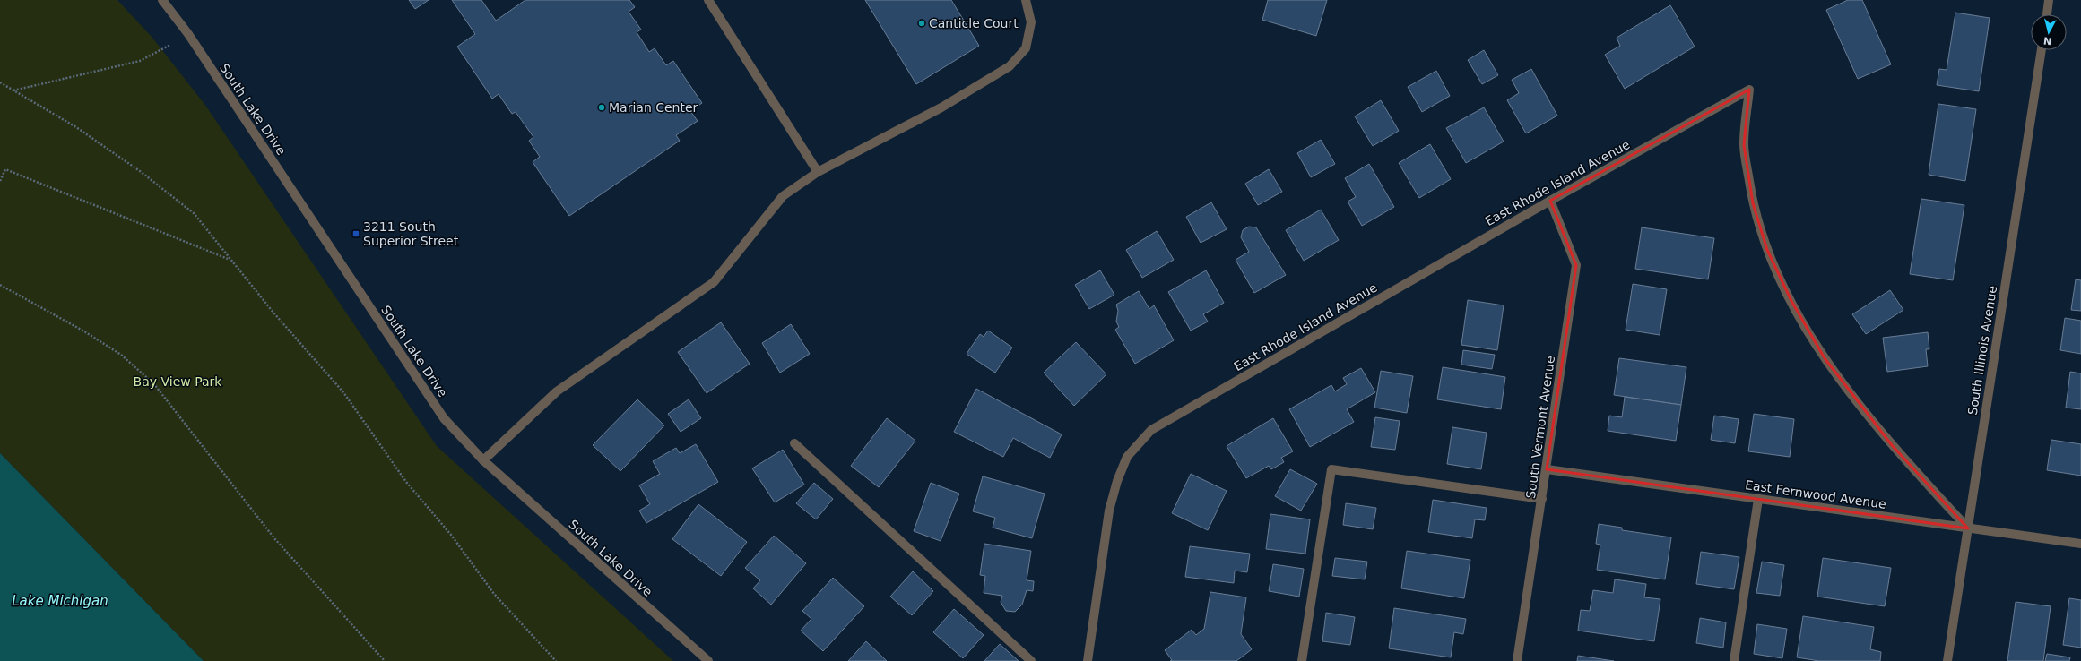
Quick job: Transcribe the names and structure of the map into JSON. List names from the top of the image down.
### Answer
{
  "streets": {
    "street": [
      "South Lake Drive",
      "East Rhode Island Avenue",
      "South Illinois Avenue",
      "South Vermont Avenue",
      "East Fernwood Avenue"
    ]
  },
  "crossings": [
    ["East Rhode Island Avenue", "South Illinois Avenue"],
    ["East Rhode Island Avenue", "South Vermont Avenue"],
    ["East Rhode Island Avenue", "East Fernwood Avenue"],
    ["South Illinois Avenue", "East Fernwood Avenue"],
    ["South Vermont Avenue", "East Fernwood Avenue"]
  ],
  "water": ["Lake Michigan"],
  "parks": ["Bay View Park"],
  "places": {
    "other": ["Canticle Court", "Marian Center"],
    "transit": ["3211 South Superior Street"]
  },
  "north": "bottom"
}
